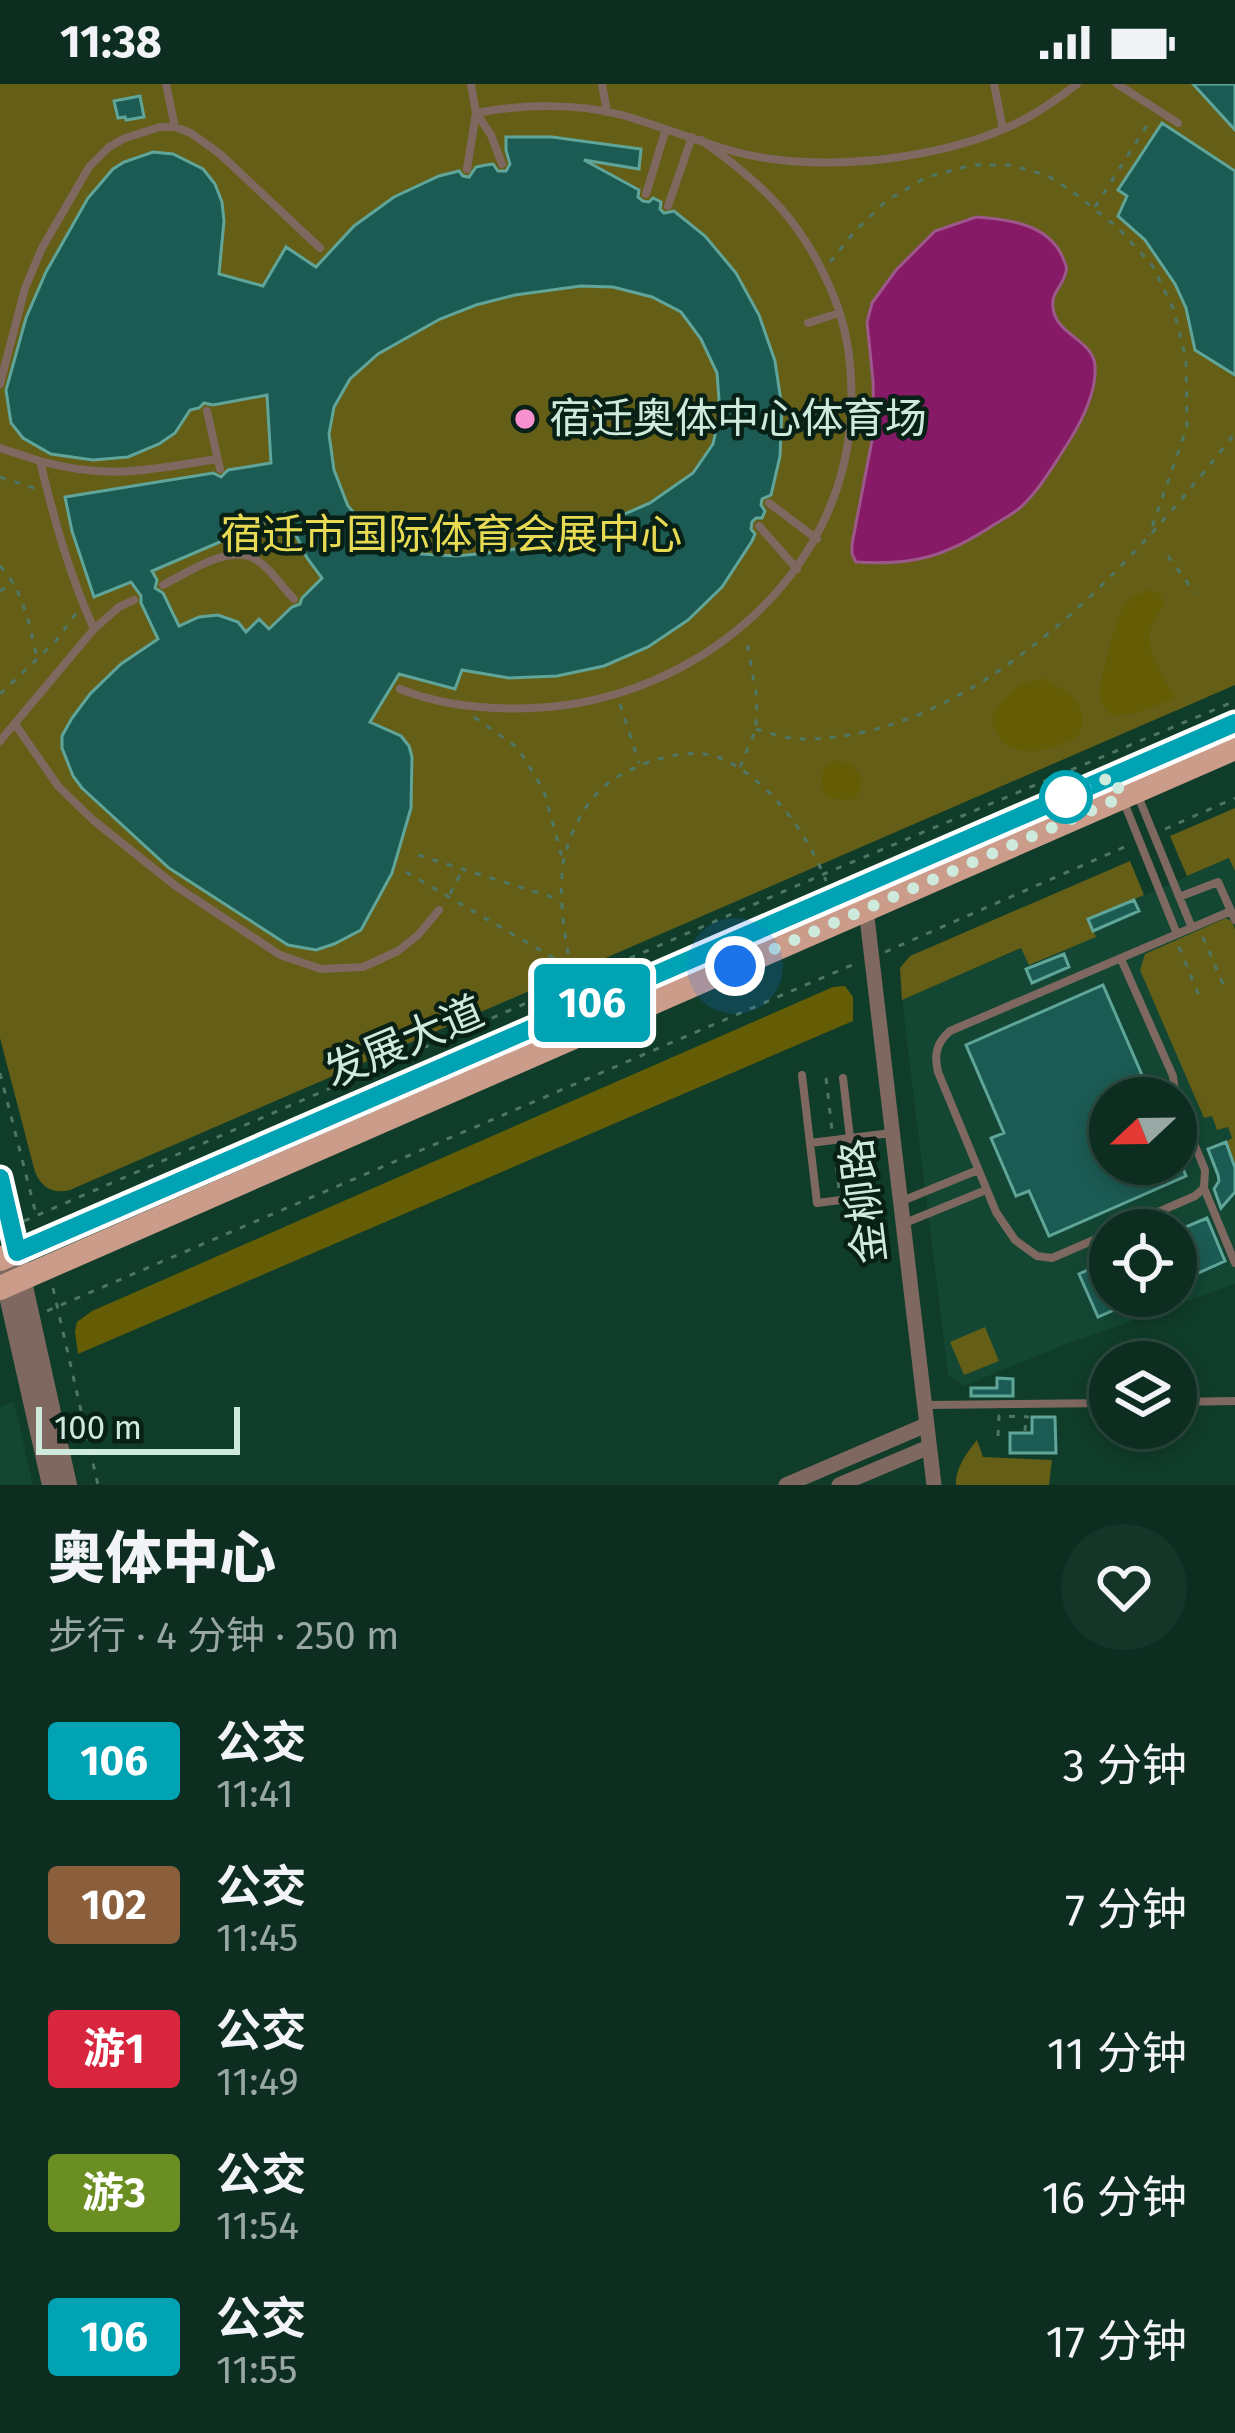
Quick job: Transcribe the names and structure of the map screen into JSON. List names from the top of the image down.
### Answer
{
  "streets": {
    "main road": ["发展大道"],
    "street": ["金柳路"]
  },
  "crossings": [
    ["发展大道", "金柳路"]
  ],
  "parks": ["宿迁市国际体育会展中心"],
  "places": ["宿迁奥体中心体育场"],
  "lines": ["bus line 106"],
  "scale_bar": "100 m",
  "north": "left",
  "page": {
    "status": "11:38",
    "on_map": "106",
    "scale": "100 m",
    "heading": ["奥体中心", "步行 · 4 分钟 · 250 m"],
    "list": [
      {
        "mark": "106",
        "name": "公交",
        "note": "11:41",
        "value": "3 分钟"
      },
      {
        "mark": "102",
        "name": "公交",
        "note": "11:45",
        "value": "7 分钟"
      },
      {
        "mark": "游1",
        "name": "公交",
        "note": "11:49",
        "value": "11 分钟"
      },
      {
        "mark": "游3",
        "name": "公交",
        "note": "11:54",
        "value": "16 分钟"
      },
      {
        "mark": "106",
        "name": "公交",
        "note": "11:55",
        "value": "17 分钟"
      }
    ]
  }
}
